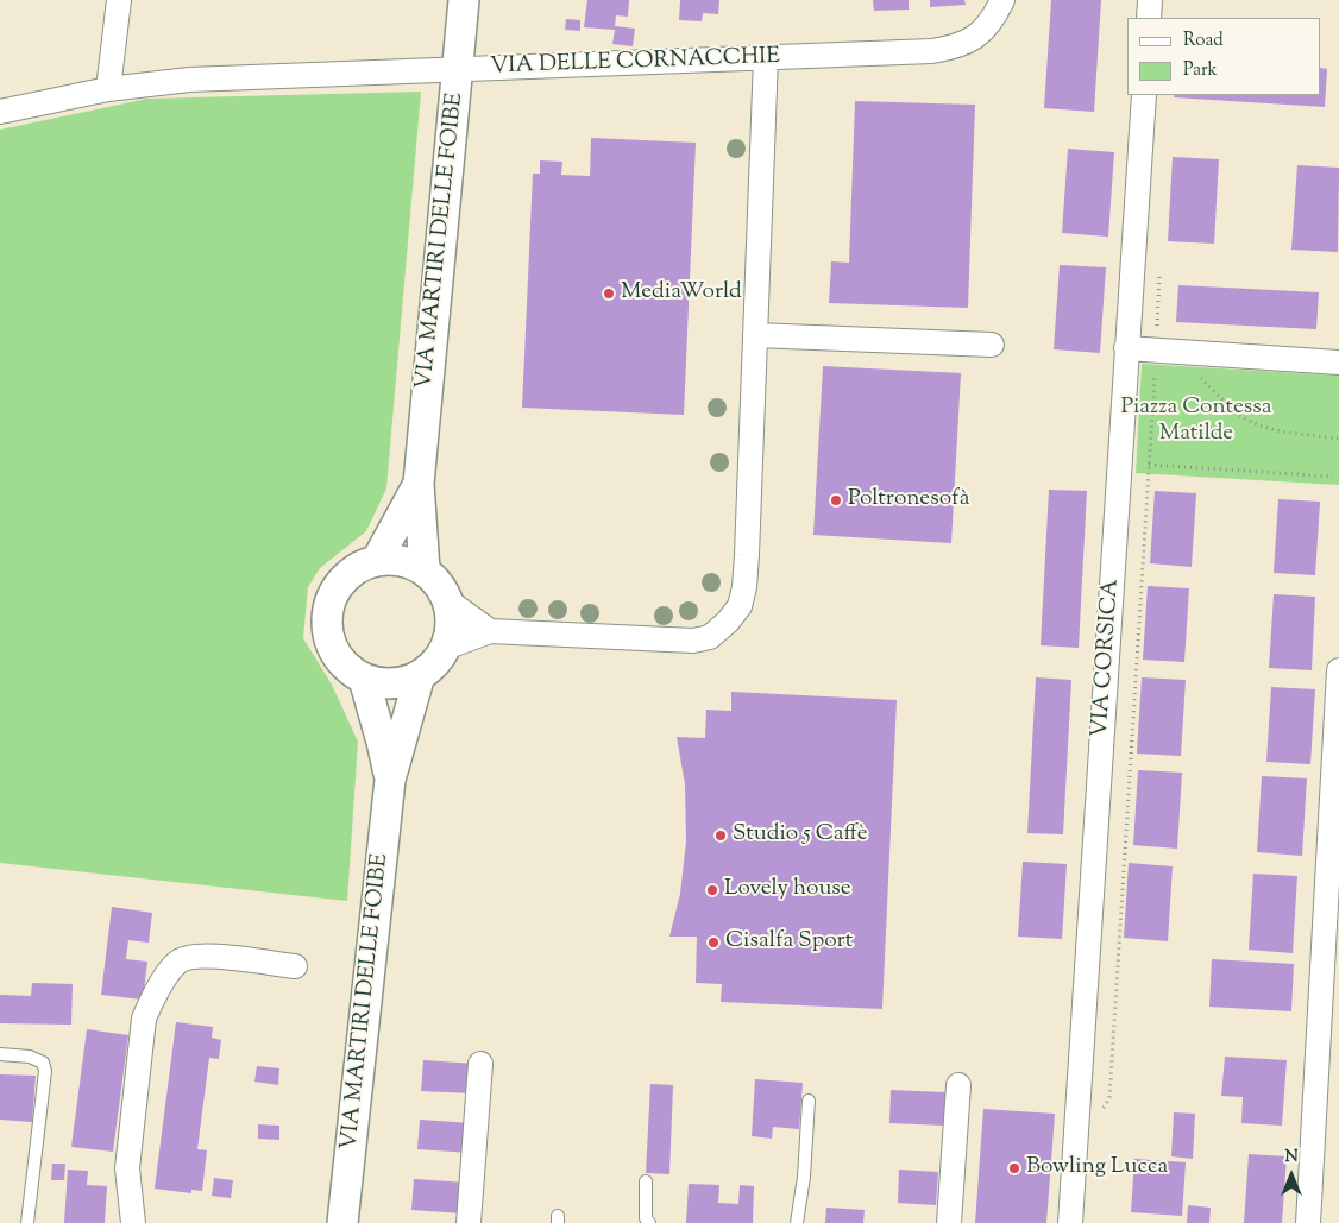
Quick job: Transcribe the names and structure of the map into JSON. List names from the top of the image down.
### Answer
{
  "streets": {
    "street": ["VIA DELLE CORNACCHIE", "VIA MARTIRI DELLE FOIBE", "VIA CORSICA"]
  },
  "crossings": [
    ["VIA DELLE CORNACCHIE", "VIA MARTIRI DELLE FOIBE"]
  ],
  "parks": ["Piazza Contessa Matilde"],
  "places": [
    "MediaWorld",
    "Poltronesofà",
    "Studio 5 Caffè",
    "Lovely house",
    "Cisalfa Sport",
    "Bowling Lucca"
  ],
  "legend": ["Road", "Park"],
  "north": "top"
}
